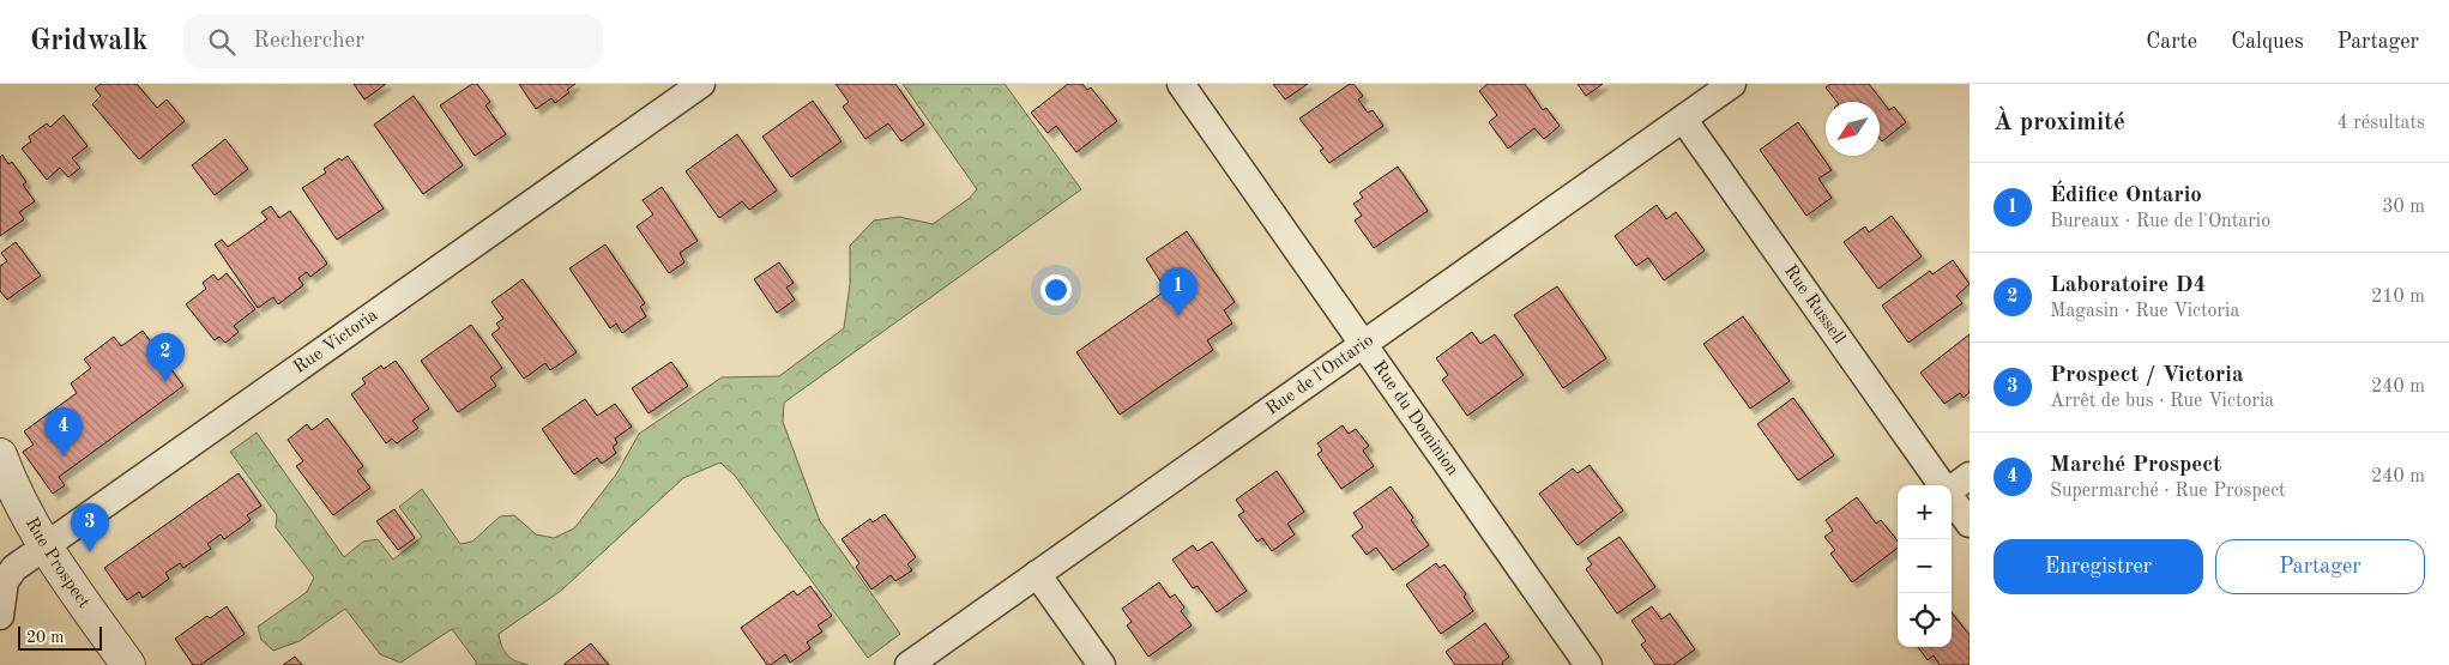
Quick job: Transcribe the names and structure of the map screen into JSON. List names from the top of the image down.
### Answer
{
  "streets": {
    "street": [
      "Rue Russell",
      "Rue Victoria",
      "Rue de l'Ontario",
      "Rue du Dominion",
      "Rue Prospect"
    ]
  },
  "crossings": [
    ["Rue Russell", "Rue de l'Ontario"],
    ["Rue Victoria", "Rue Prospect"],
    ["Rue de l'Ontario", "Rue du Dominion"]
  ],
  "scale_bar": "20 m",
  "north": "bottom left",
  "page": {
    "header": "Gridwalk",
    "search": "Rechercher",
    "nav": ["Carte", "Calques", "Partager"],
    "heading": ["À proximité", "4 résultats"],
    "list": [
      {
        "mark": "1",
        "name": "Édifice Ontario",
        "note": "Bureaux · Rue de l'Ontario",
        "value": "30 m"
      },
      {
        "mark": "2",
        "name": "Laboratoire D4",
        "note": "Magasin · Rue Victoria",
        "value": "210 m"
      },
      {
        "mark": "3",
        "name": "Prospect / Victoria",
        "note": "Arrêt de bus · Rue Victoria",
        "value": "240 m"
      },
      {
        "mark": "4",
        "name": "Marché Prospect",
        "note": "Supermarché · Rue Prospect",
        "value": "240 m"
      }
    ],
    "pins": [
      "1",
      "2",
      "4",
      "3"
    ],
    "map_buttons": ["+", "−"],
    "buttons": ["Enregistrer", "Partager"],
    "scale": "20 m"
  }
}
